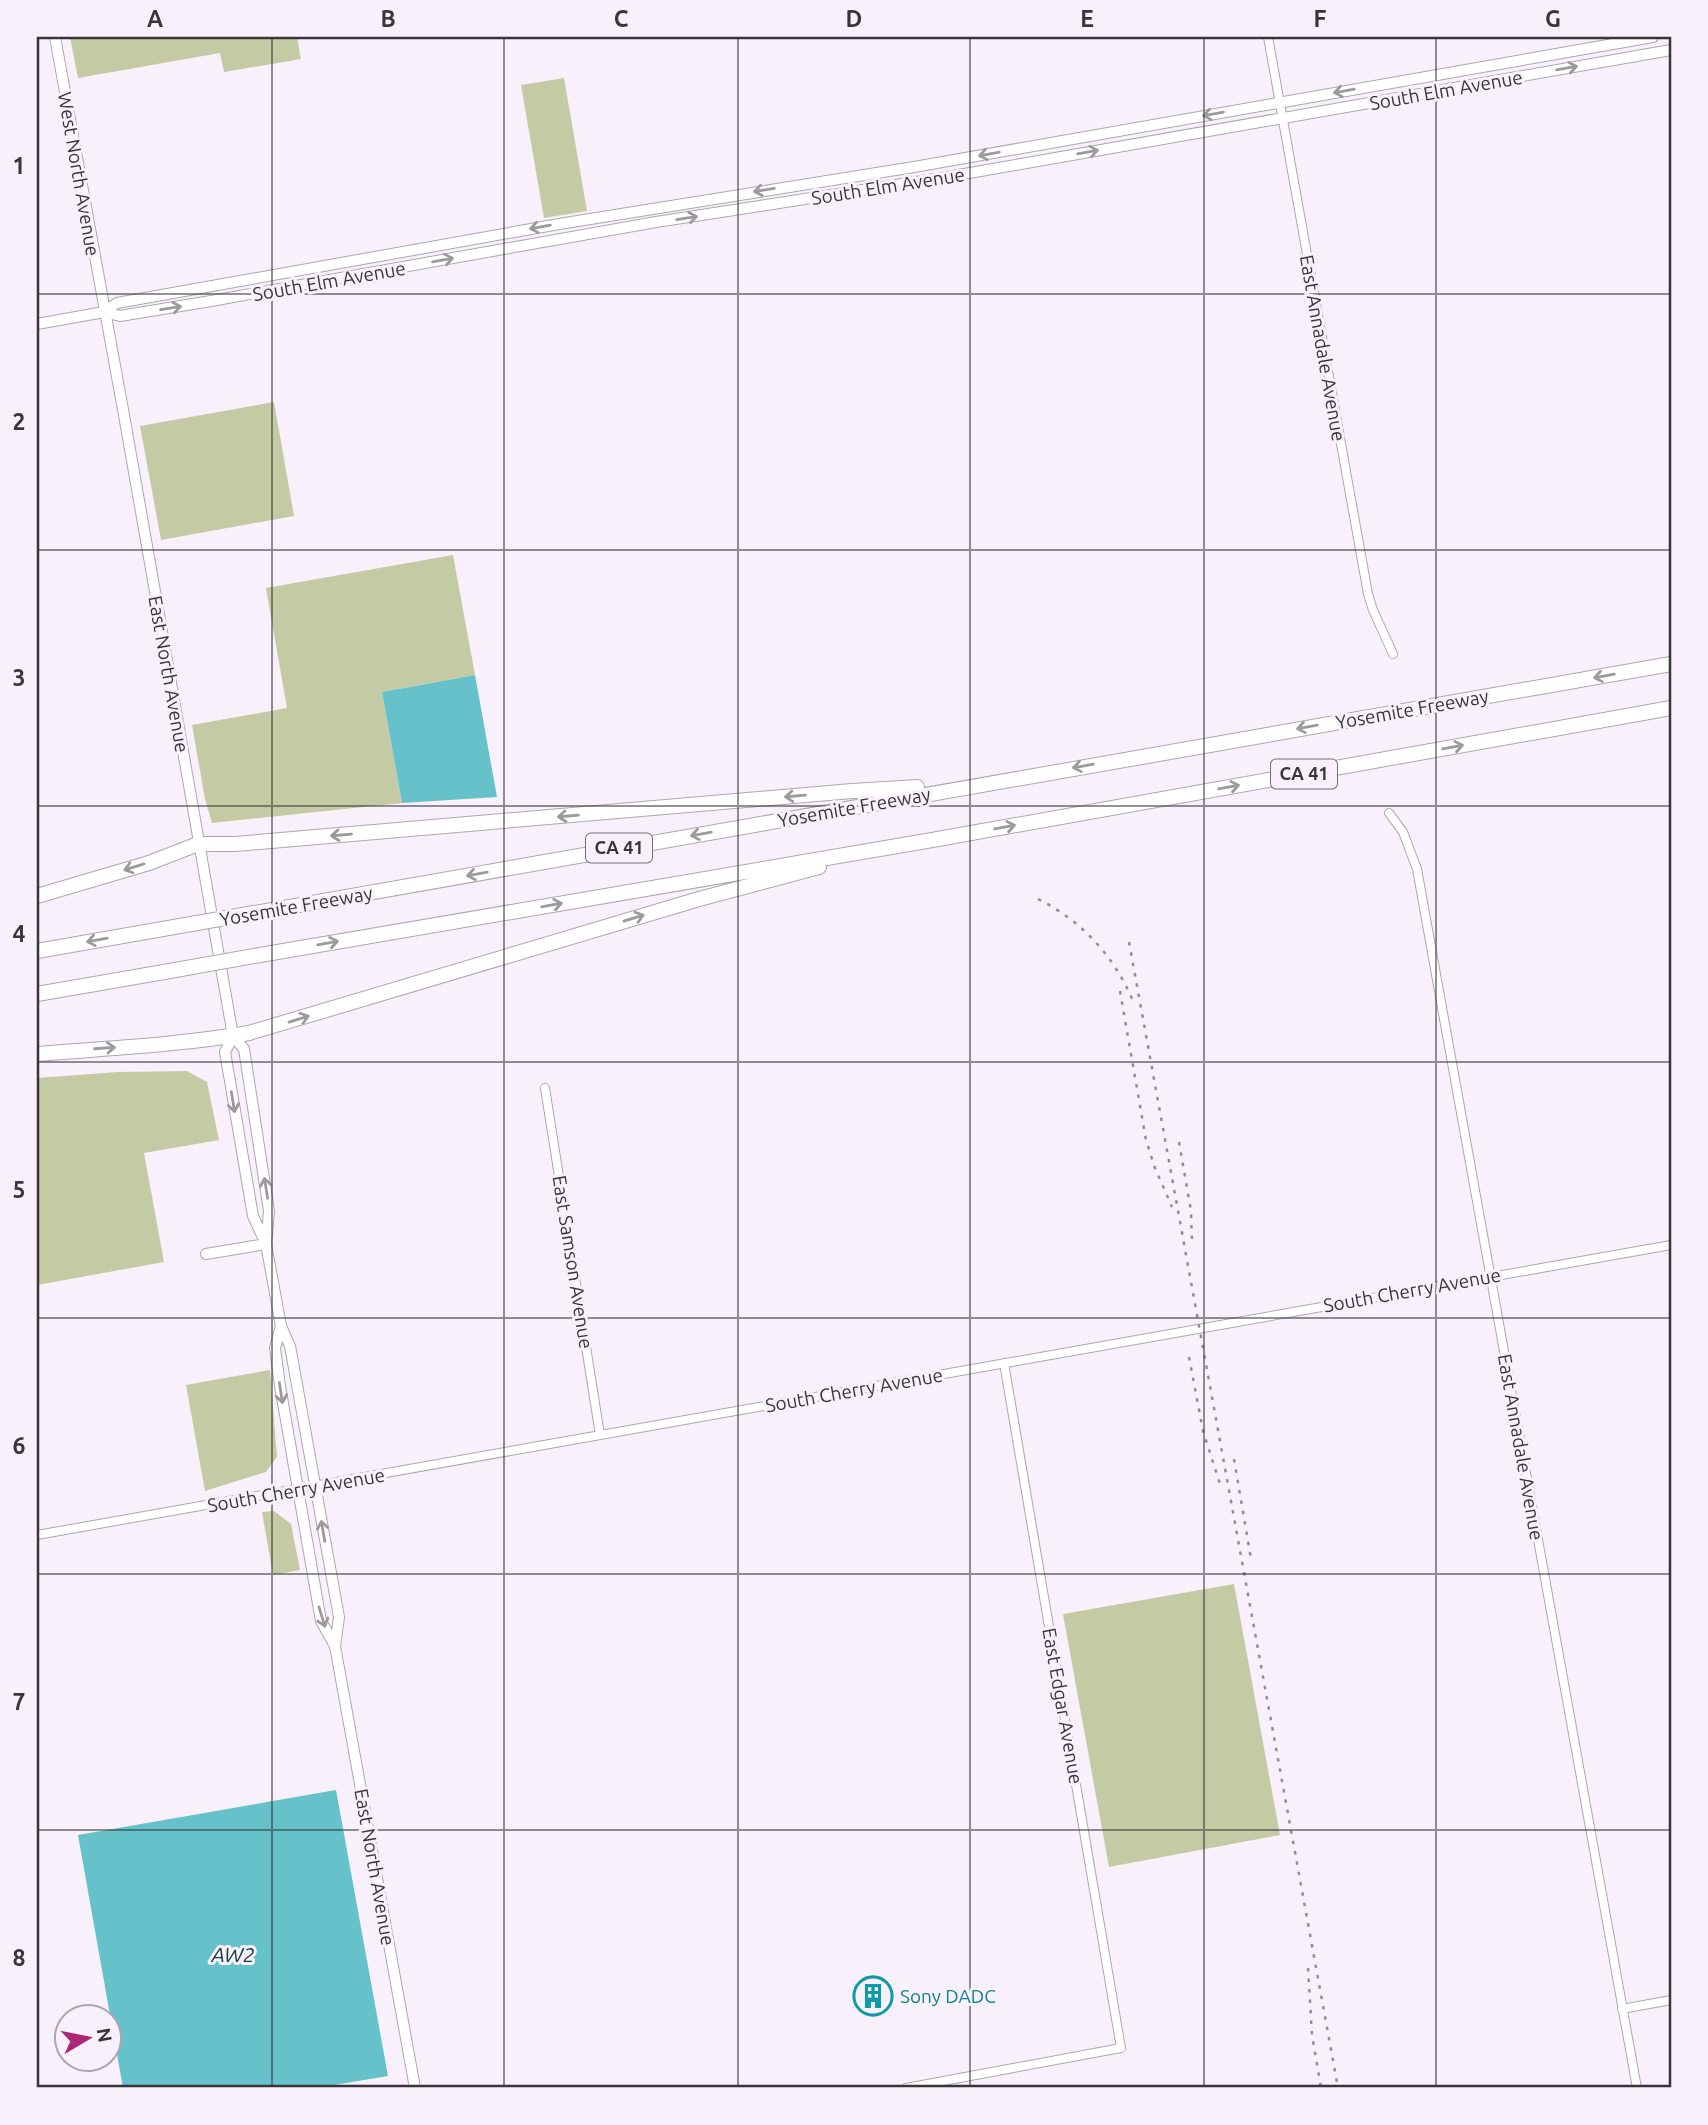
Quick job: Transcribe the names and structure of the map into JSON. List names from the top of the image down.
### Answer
{
  "streets": {
    "highway": ["Yosemite Freeway", "CA 41"],
    "main road": ["South Elm Avenue", "West North Avenue", "East North Avenue"],
    "street": [
      "East Annadale Avenue",
      "East Samson Avenue",
      "South Cherry Avenue",
      "East Edgar Avenue"
    ]
  },
  "crossings": [
    ["South Elm Avenue", "West North Avenue"],
    ["South Elm Avenue", "East Annadale Avenue"],
    ["South Elm Avenue", "East North Avenue"],
    ["West North Avenue", "East North Avenue"],
    ["East Annadale Avenue", "South Cherry Avenue"],
    ["East North Avenue", "South Cherry Avenue"],
    ["East Samson Avenue", "South Cherry Avenue"],
    ["South Cherry Avenue", "East Edgar Avenue"]
  ],
  "water": ["AW2"],
  "places": {
    "building": ["Sony DADC"]
  },
  "north": "right",
  "grid": {
    "columns": [
      "A",
      "B",
      "C",
      "D",
      "E",
      "F",
      "G"
    ],
    "rows": [
      "1",
      "2",
      "3",
      "4",
      "5",
      "6",
      "7",
      "8"
    ]
  }
}
